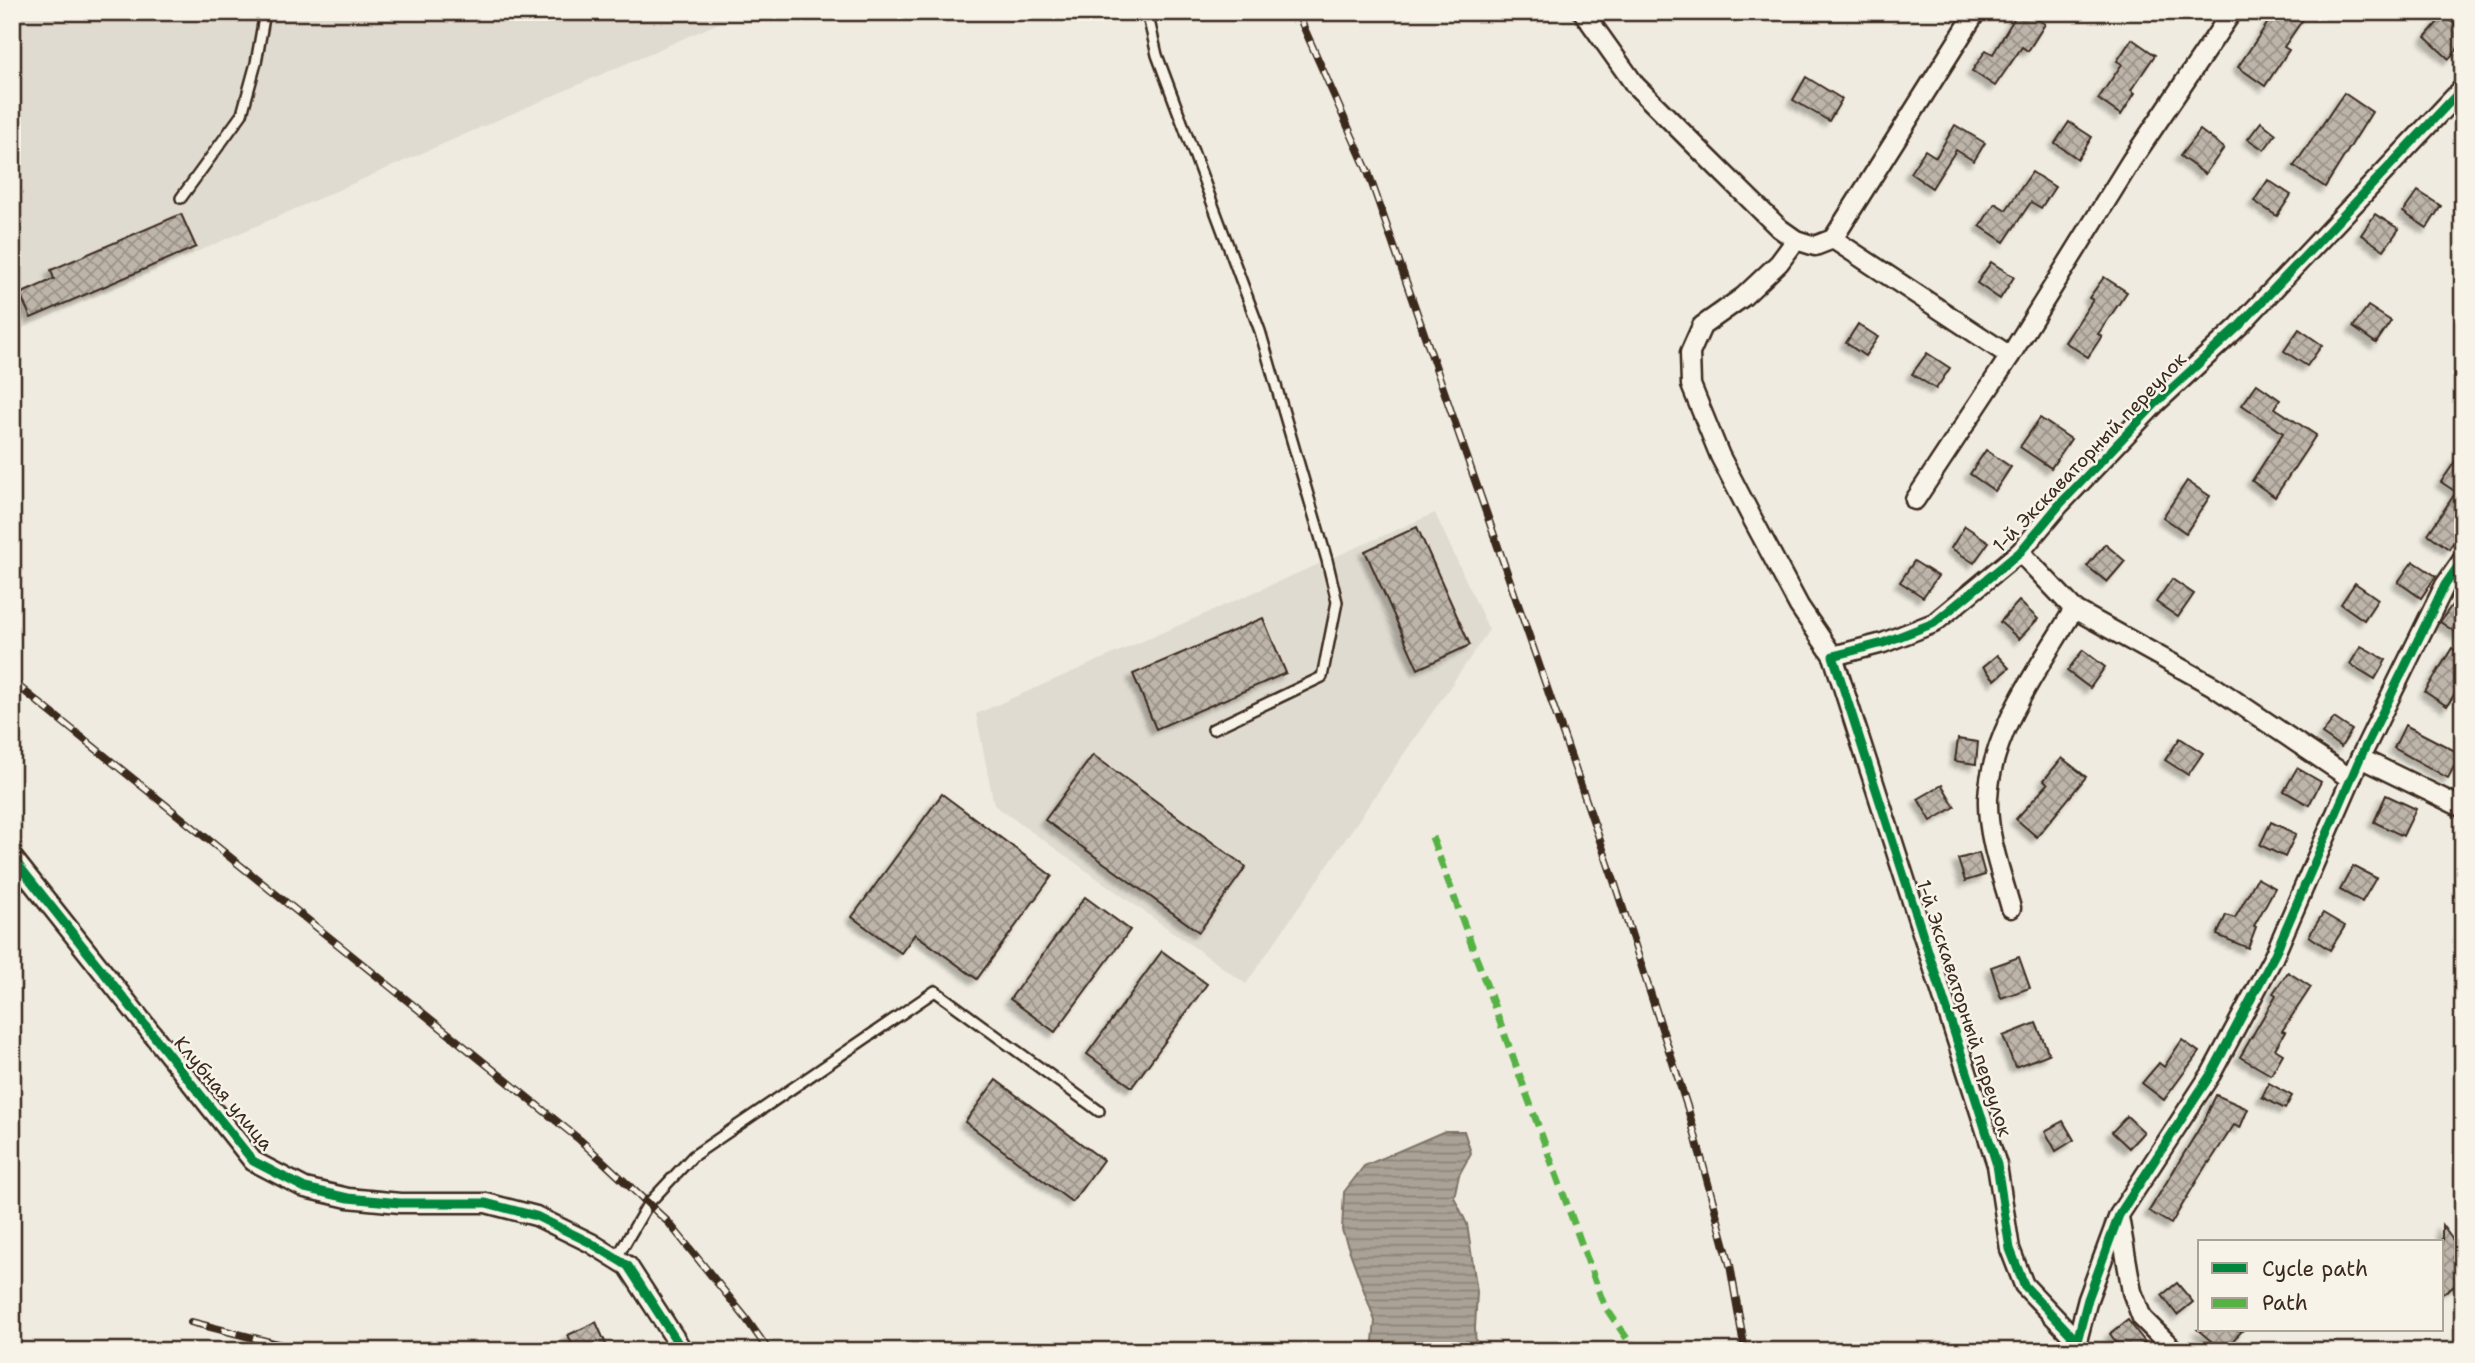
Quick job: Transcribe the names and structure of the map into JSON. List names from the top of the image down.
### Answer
{
  "streets": {
    "street": ["1-й Экскаваторный переулок", "Клубная улица"]
  },
  "legend": ["Cycle path", "Path"]
}
